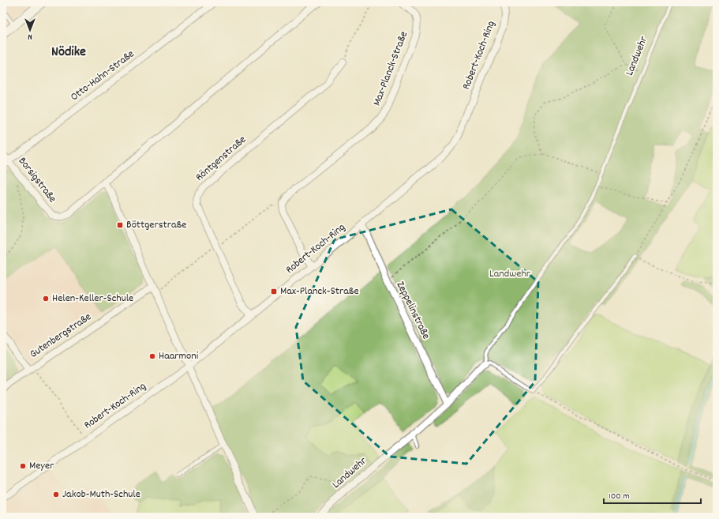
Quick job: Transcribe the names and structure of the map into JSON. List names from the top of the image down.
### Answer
{
  "streets": {
    "street": [
      "Robert-Koch-Ring",
      "Landwehr",
      "Max-Planck-Straße",
      "Otto-Hahn-Straße",
      "Röntgenstraße",
      "Borsigstraße",
      "Zeppelinstraße",
      "Gutenbergstraße"
    ]
  },
  "crossings": [
    ["Robert-Koch-Ring", "Max-Planck-Straße"],
    ["Robert-Koch-Ring", "Röntgenstraße"],
    ["Robert-Koch-Ring", "Zeppelinstraße"],
    ["Landwehr", "Zeppelinstraße"],
    ["Otto-Hahn-Straße", "Borsigstraße"]
  ],
  "districts": ["Nödike"],
  "parks": ["Landwehr"],
  "places": {
    "transit": ["Böttgerstraße", "Max-Planck-Straße"],
    "other": [
      "Helen-Keller-Schule",
      "Haarmoni",
      "Meyer",
      "Jakob-Muth-Schule"
    ]
  },
  "scale_bar": "100 m",
  "north": "bottom"
}
